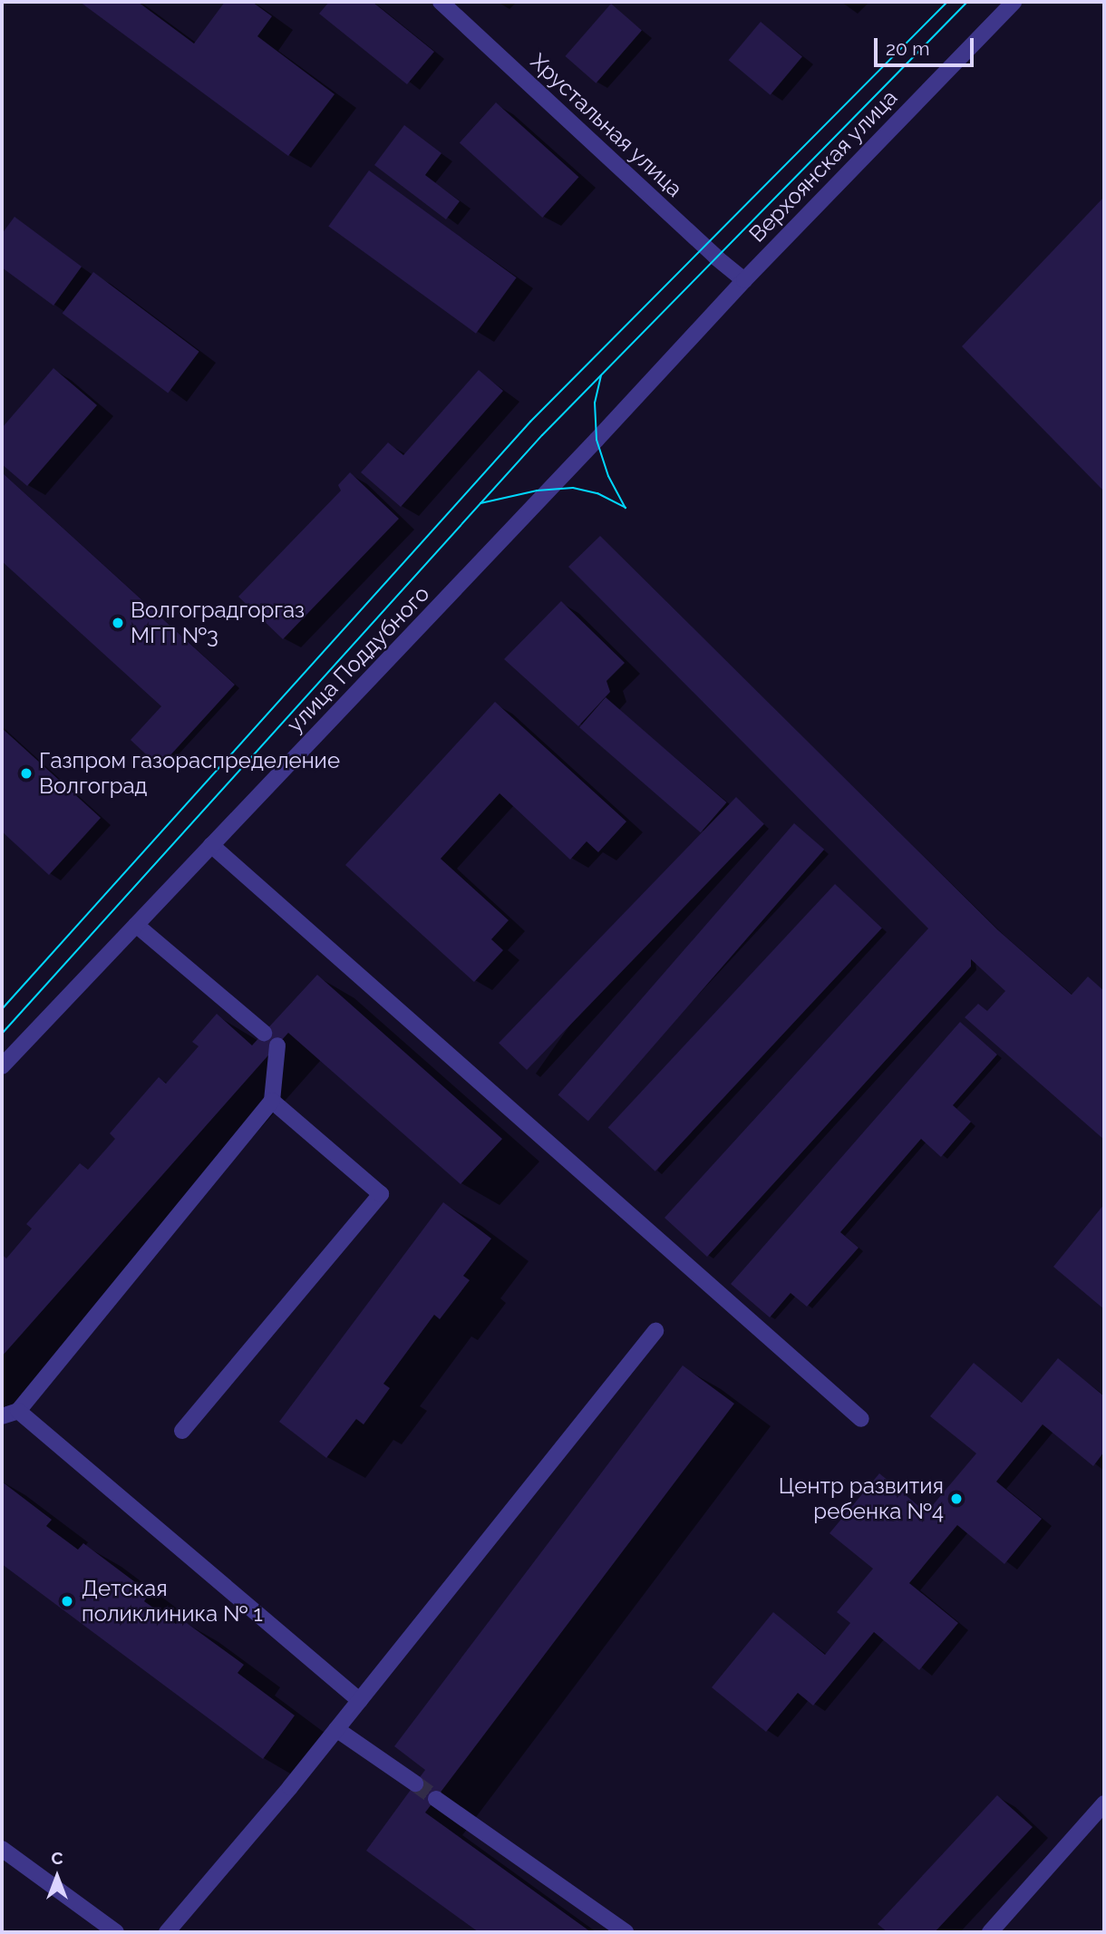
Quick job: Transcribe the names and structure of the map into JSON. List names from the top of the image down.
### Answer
{
  "streets": {
    "street": ["Хрустальная улица", "Верхоянская улица", "улица Поддубного"]
  },
  "crossings": [
    ["Хрустальная улица", "Верхоянская улица"],
    ["Хрустальная улица", "улица Поддубного"],
    ["Верхоянская улица", "улица Поддубного"]
  ],
  "places": [
    "Волгоградгоргаз МГП №3",
    "Газпром газораспределение Волгоград",
    "Центр развития ребенка №4",
    "Детская поликлиника № 1"
  ],
  "scale_bar": "20 m",
  "north": "top"
}
